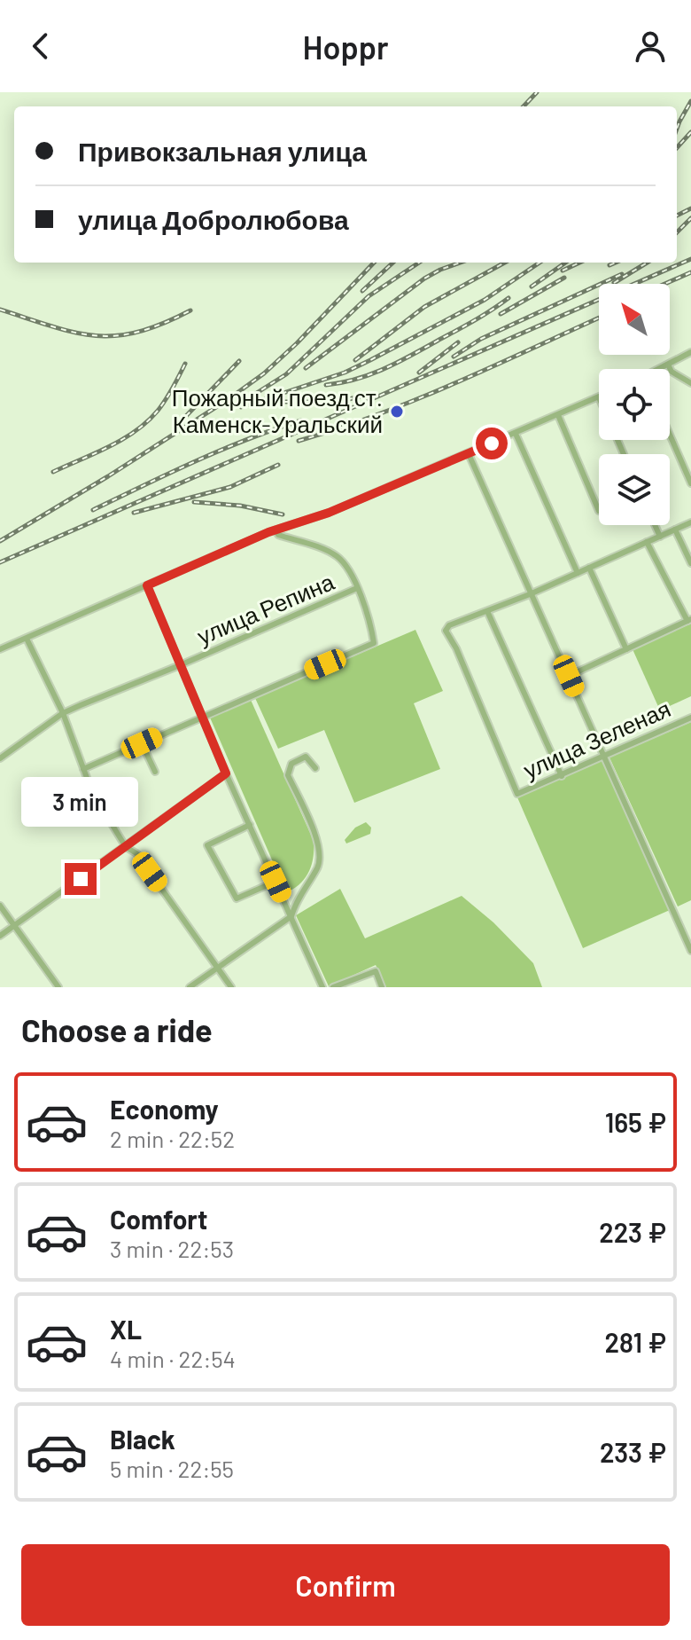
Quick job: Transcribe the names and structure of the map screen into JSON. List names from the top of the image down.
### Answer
{
  "streets": {
    "street": ["улица Репина", "улица Зеленая"]
  },
  "places": ["Пожарный поезд ст. Каменск-Уральский"],
  "north": "top left",
  "page": {
    "header": "Hoppr",
    "banner": ["Привокзальная улица", "улица Добролюбова"],
    "bubble": "3 min",
    "heading": "Choose a ride",
    "list": [
      {
        "name": "Economy",
        "note": "2 min · 22:52",
        "value": "165 ₽"
      },
      {
        "name": "Comfort",
        "note": "3 min · 22:53",
        "value": "223 ₽"
      },
      {
        "name": "XL",
        "note": "4 min · 22:54",
        "value": "281 ₽"
      },
      {
        "name": "Black",
        "note": "5 min · 22:55",
        "value": "233 ₽"
      }
    ],
    "buttons": "Confirm"
  }
}
